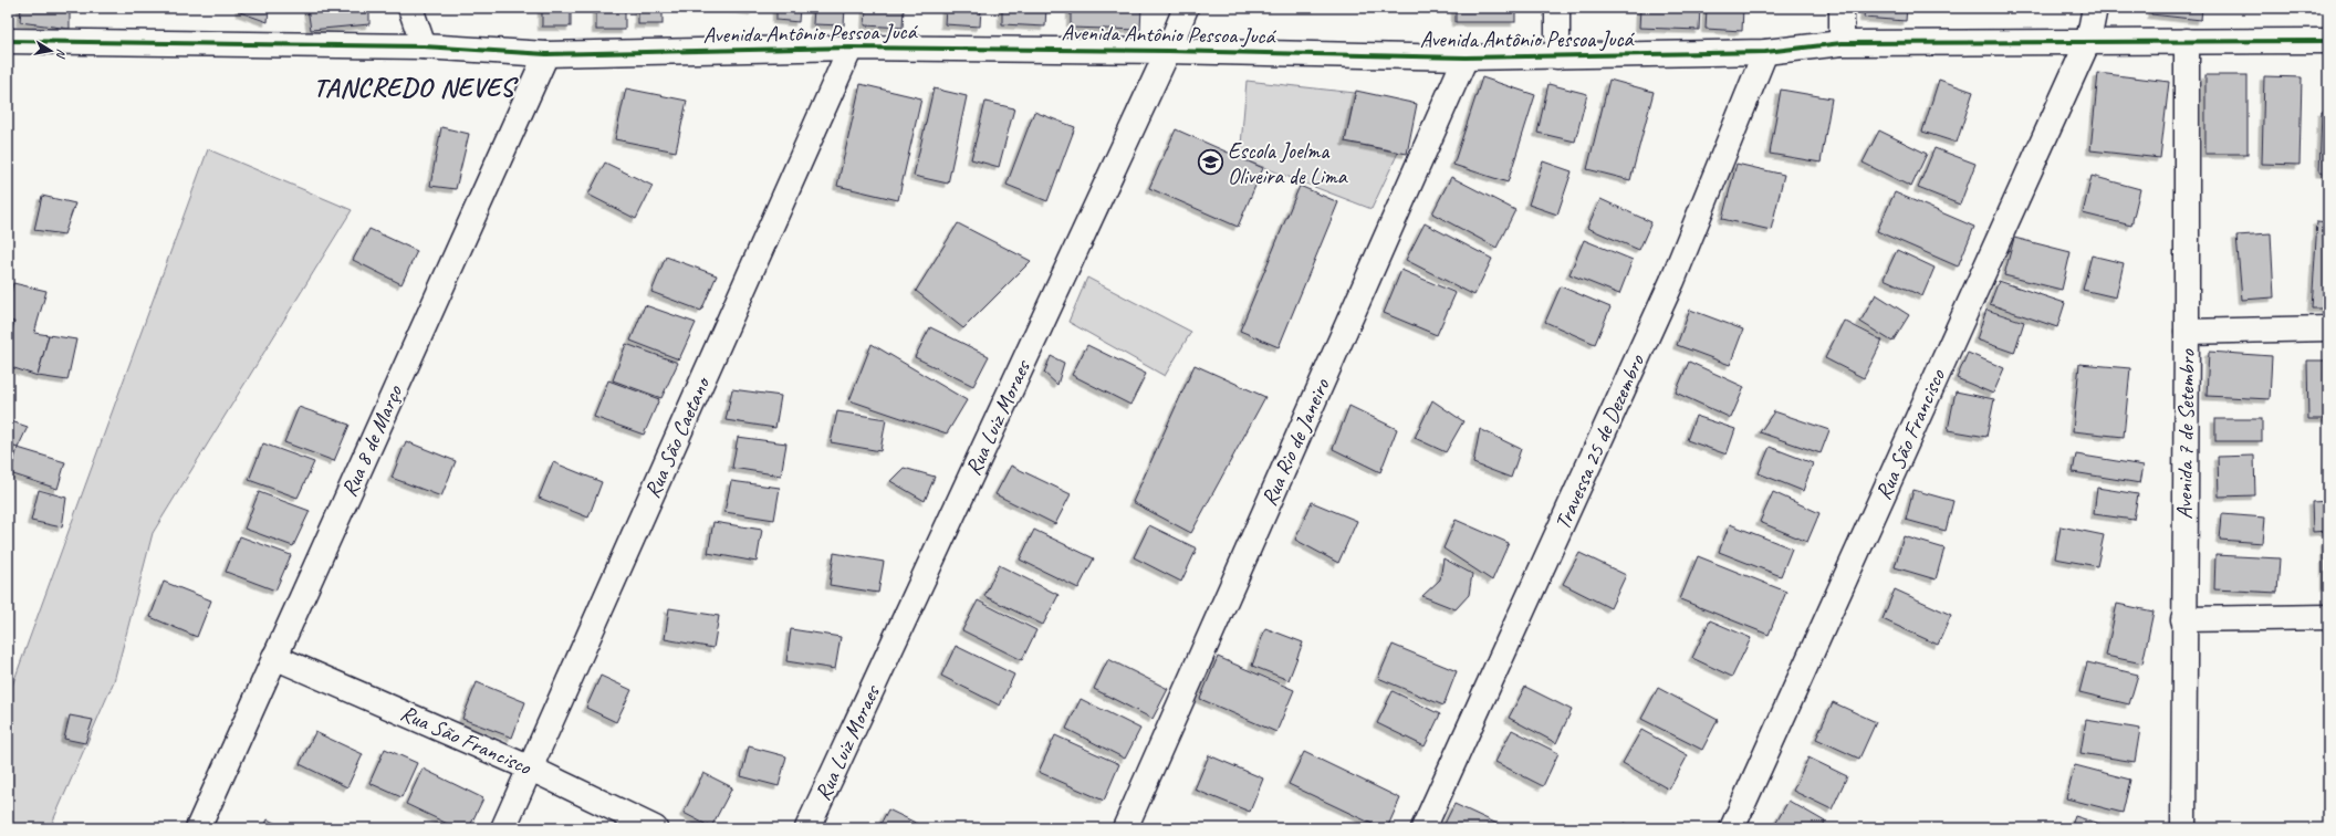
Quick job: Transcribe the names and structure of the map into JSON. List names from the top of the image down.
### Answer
{
  "streets": {
    "street": [
      "Avenida Antônio Pessoa Jucá",
      "Rua Luiz Moraes",
      "Rua São Francisco",
      "Avenida 7 de Setembro",
      "Rua São Caetano",
      "Rua 8 de Março",
      "Rua Rio de Janeiro",
      "Travessa 25 de Dezembro"
    ]
  },
  "crossings": [
    ["Avenida Antônio Pessoa Jucá", "Rua Luiz Moraes"],
    ["Avenida Antônio Pessoa Jucá", "Rua São Francisco"],
    ["Avenida Antônio Pessoa Jucá", "Avenida 7 de Setembro"],
    ["Avenida Antônio Pessoa Jucá", "Rua São Caetano"],
    ["Avenida Antônio Pessoa Jucá", "Rua 8 de Março"],
    ["Avenida Antônio Pessoa Jucá", "Rua Rio de Janeiro"],
    ["Avenida Antônio Pessoa Jucá", "Travessa 25 de Dezembro"],
    ["Rua São Francisco", "Rua São Caetano"],
    ["Rua São Francisco", "Rua 8 de Março"]
  ],
  "districts": ["TANCREDO NEVES"],
  "places": {
    "school or university": ["Escola Joelma Oliveira de Lima"]
  },
  "north": "right"
}
